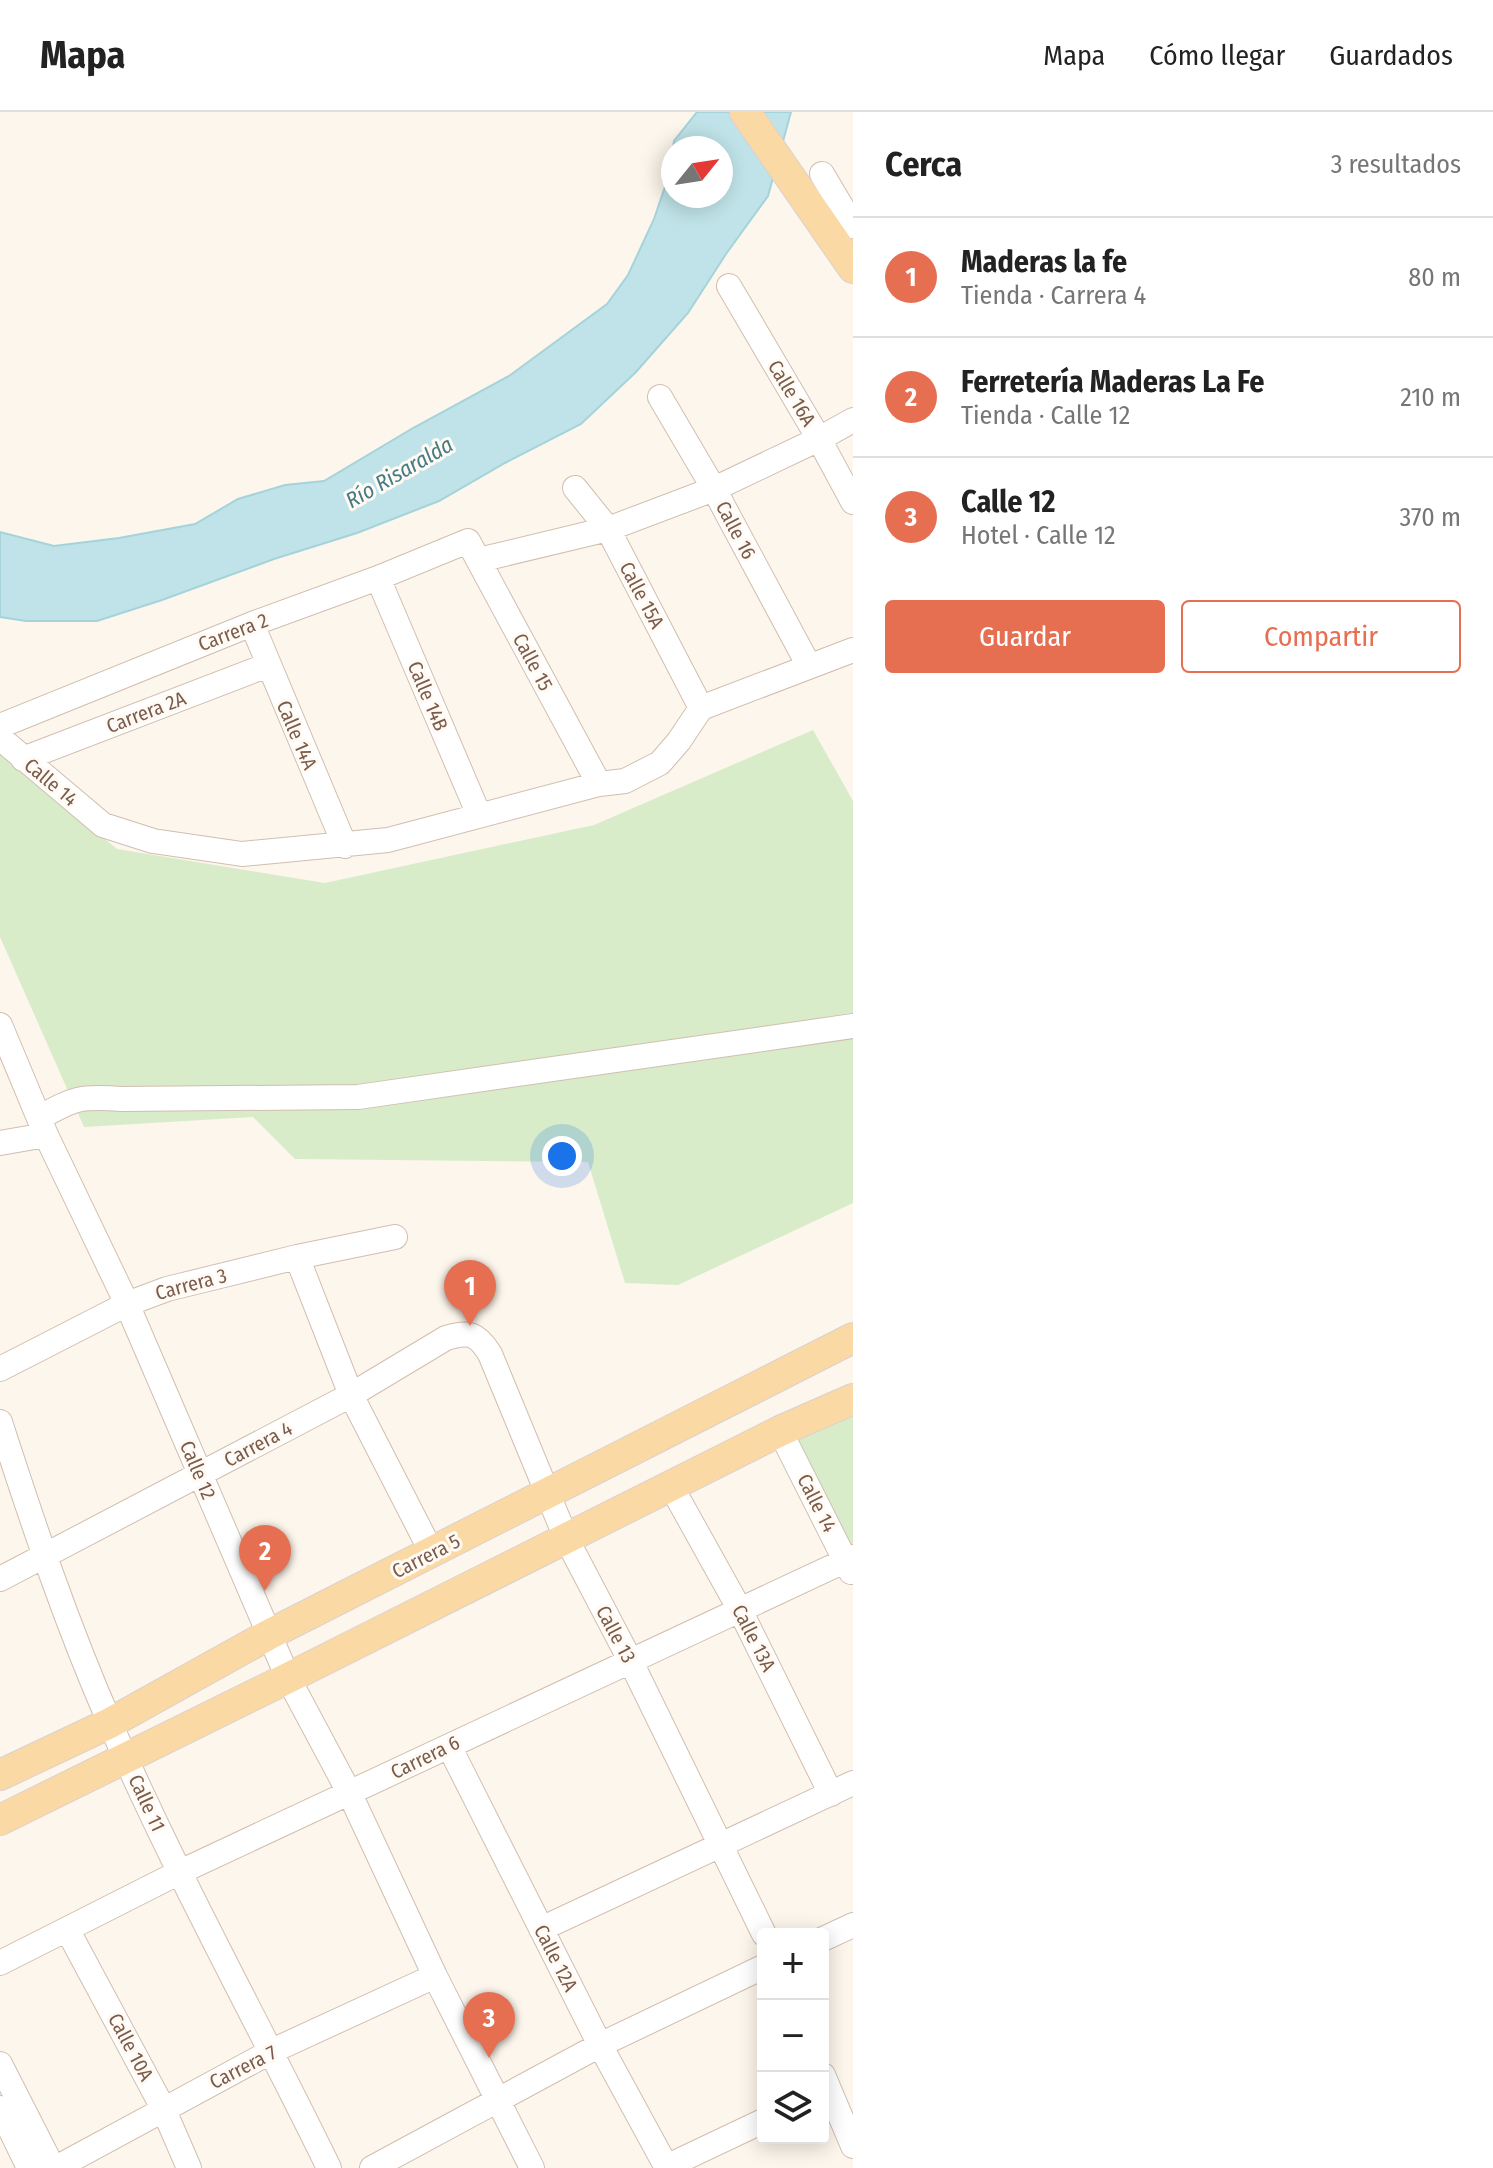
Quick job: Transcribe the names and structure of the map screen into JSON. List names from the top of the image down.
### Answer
{
  "streets": {
    "main road": ["Carrera 5"],
    "street": [
      "Calle 16A",
      "Calle 16",
      "Calle 15A",
      "Carrera 2",
      "Calle 15",
      "Calle 14B",
      "Carrera 2A",
      "Calle 14A",
      "Calle 14",
      "Carrera 3",
      "Carrera 4",
      "Calle 12",
      "Calle 13",
      "Calle 13A",
      "Carrera 6",
      "Calle 11",
      "Calle 12A",
      "Calle 10A",
      "Carrera 7"
    ]
  },
  "crossings": [
    ["Calle 16A", "Carrera 2"],
    ["Calle 16", "Carrera 2"],
    ["Calle 15A", "Carrera 2"],
    ["Carrera 2", "Calle 15"],
    ["Carrera 2", "Calle 14B"],
    ["Carrera 2", "Calle 14A"],
    ["Carrera 2A", "Calle 14A"],
    ["Carrera 2A", "Calle 14"],
    ["Calle 14A", "Calle 14"],
    ["Calle 14", "Carrera 6"],
    ["Carrera 3", "Calle 12"],
    ["Carrera 4", "Calle 12"],
    ["Carrera 4", "Calle 13"],
    ["Carrera 4", "Calle 11"],
    ["Calle 12", "Carrera 5"],
    ["Calle 12", "Carrera 6"],
    ["Calle 12", "Carrera 7"],
    ["Carrera 5", "Calle 13"],
    ["Carrera 5", "Calle 11"],
    ["Calle 13", "Carrera 6"],
    ["Calle 13A", "Carrera 6"],
    ["Carrera 6", "Calle 11"],
    ["Carrera 6", "Calle 12A"],
    ["Carrera 6", "Calle 10A"],
    ["Calle 11", "Carrera 7"],
    ["Calle 10A", "Carrera 7"]
  ],
  "water": ["Río Risaralda"],
  "north": "top right",
  "page": {
    "header": "Mapa",
    "nav": ["Mapa", "Cómo llegar", "Guardados"],
    "heading": ["Cerca", "3 resultados"],
    "list": [
      {
        "mark": "1",
        "name": "Maderas la fe",
        "note": "Tienda · Carrera 4",
        "value": "80 m"
      },
      {
        "mark": "2",
        "name": "Ferretería Maderas La Fe",
        "note": "Tienda · Calle 12",
        "value": "210 m"
      },
      {
        "mark": "3",
        "name": "Calle 12",
        "note": "Hotel · Calle 12",
        "value": "370 m"
      }
    ],
    "buttons": ["Guardar", "Compartir"],
    "pins": ["1", "2", "3"],
    "map_buttons": ["+", "−"]
  }
}
